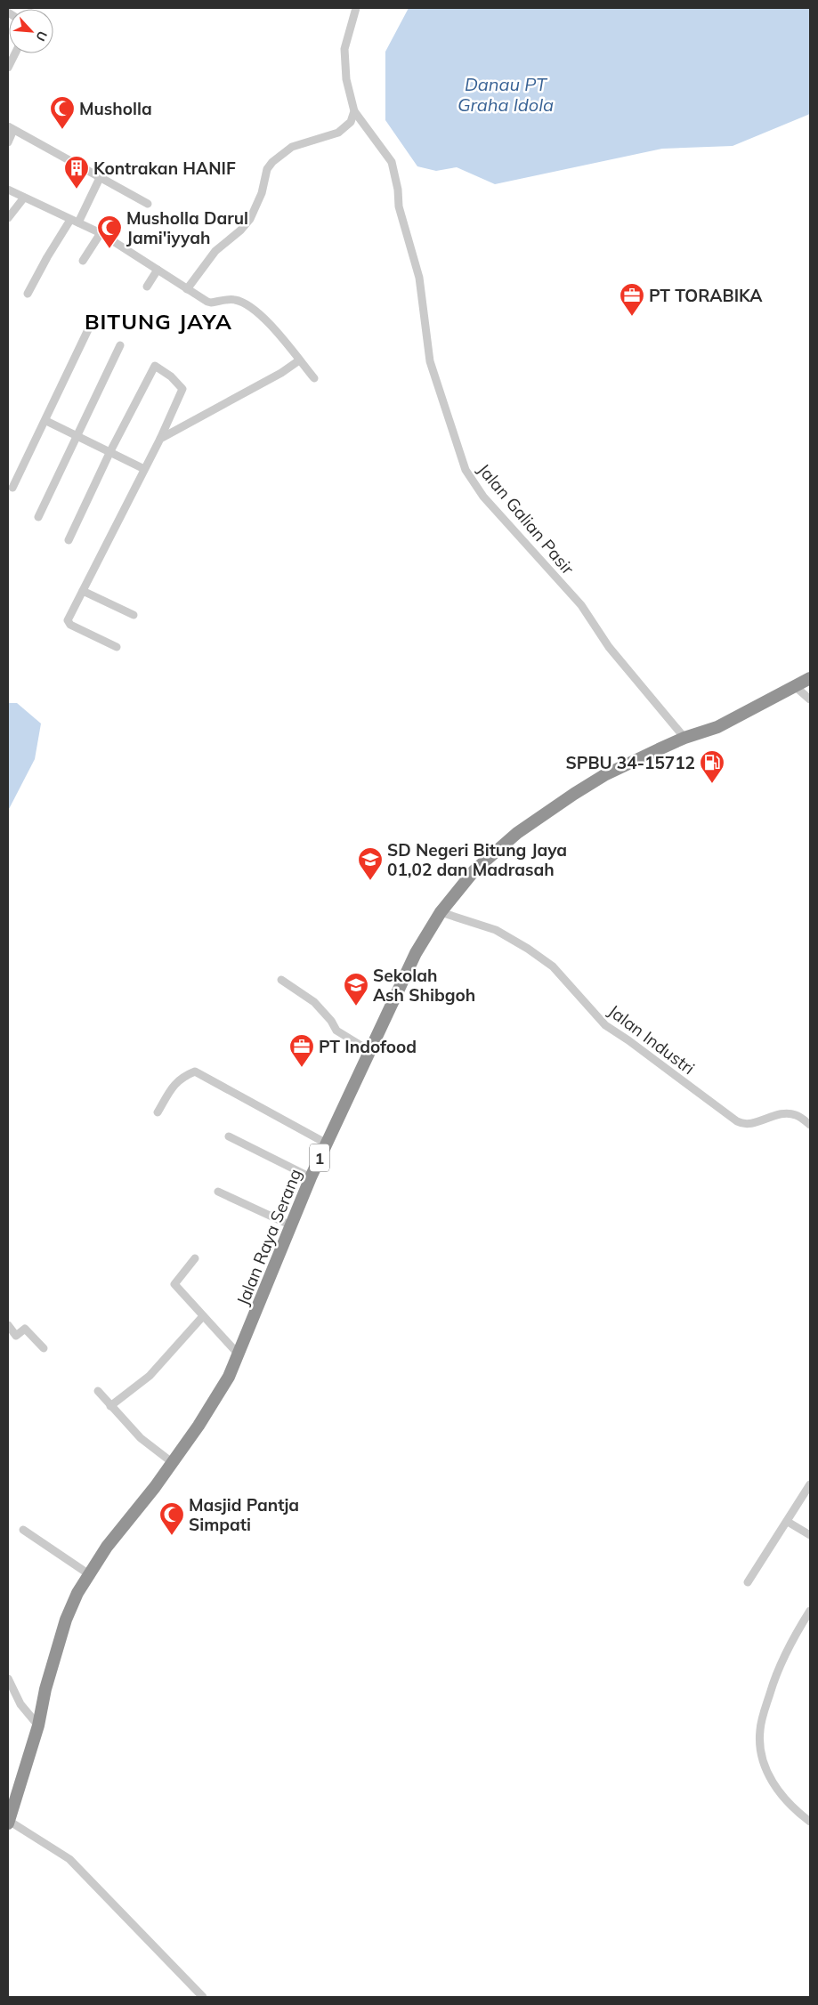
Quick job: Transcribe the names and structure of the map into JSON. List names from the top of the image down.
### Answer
{
  "streets": {
    "highway": ["1", "Jalan Raya Serang"],
    "street": ["Jalan Galian Pasir", "Jalan Industri"]
  },
  "crossings": [
    ["Jalan Galian Pasir", "Jalan Raya Serang"],
    ["Jalan Industri", "Jalan Raya Serang"]
  ],
  "districts": ["BITUNG JAYA"],
  "water": ["Danau PT Graha Idola"],
  "places": {
    "mosque": ["Musholla", "Musholla Darul Jami'iyyah", "Masjid Pantja Simpati"],
    "building": ["Kontrakan HANIF"],
    "office": ["PT TORABIKA", "PT Indofood"],
    "fuel station": ["SPBU 34-15712"],
    "school or university": ["SD Negeri Bitung Jaya 01,02 dan Madrasah", "Sekolah Ash Shibgoh"]
  },
  "north": "bottom right"
}
